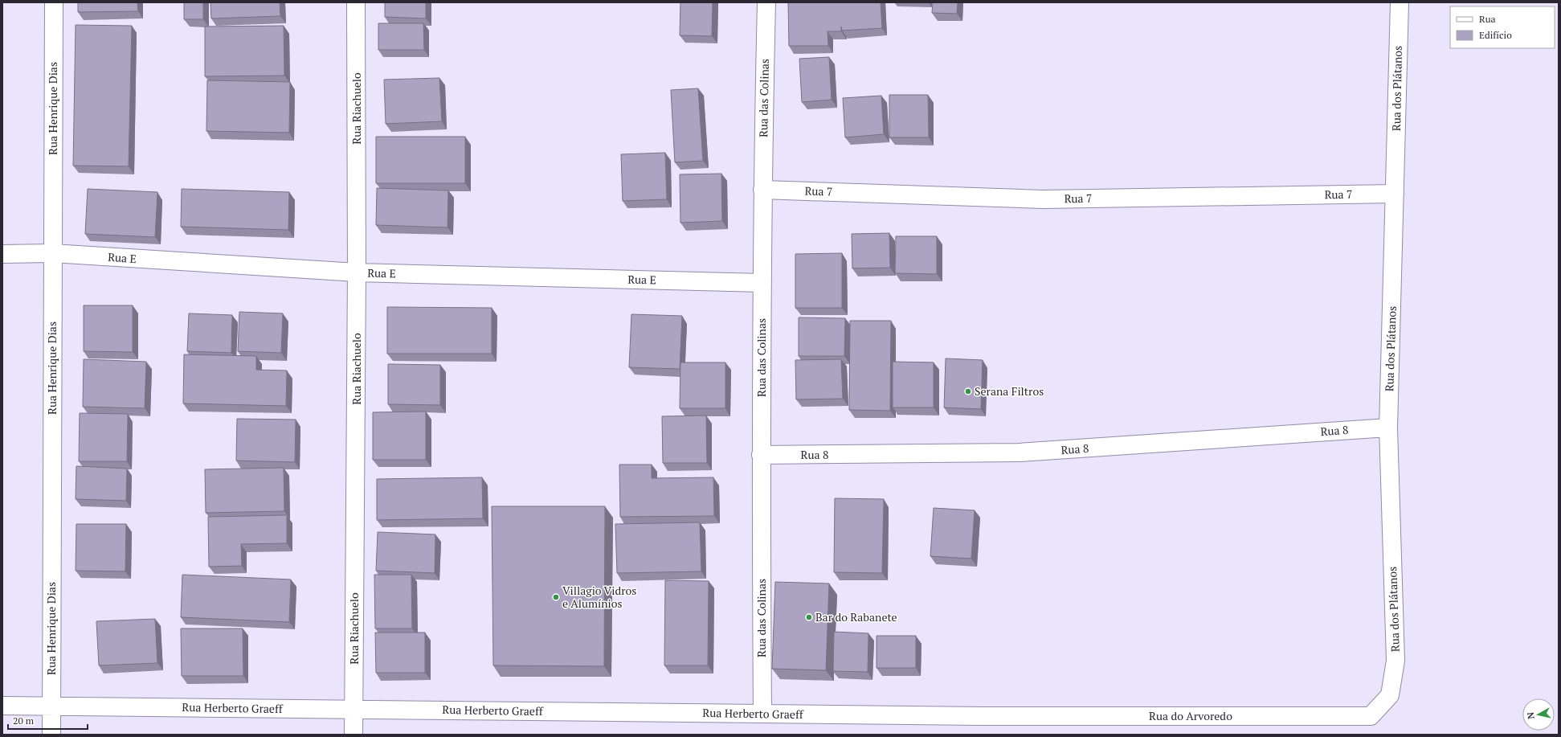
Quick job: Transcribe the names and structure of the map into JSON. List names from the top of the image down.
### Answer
{
  "streets": {
    "street": [
      "Rua dos Plátanos",
      "Rua das Colinas",
      "Rua Henrique Dias",
      "Rua Riachuelo",
      "Rua 7",
      "Rua E",
      "Rua 8",
      "Rua Herberto Graeff",
      "Rua do Arvoredo"
    ]
  },
  "crossings": [
    ["Rua dos Plátanos", "Rua 7"],
    ["Rua dos Plátanos", "Rua 8"],
    ["Rua dos Plátanos", "Rua do Arvoredo"],
    ["Rua das Colinas", "Rua 7"],
    ["Rua das Colinas", "Rua E"],
    ["Rua das Colinas", "Rua 8"],
    ["Rua das Colinas", "Rua Herberto Graeff"],
    ["Rua Henrique Dias", "Rua E"],
    ["Rua Henrique Dias", "Rua Herberto Graeff"],
    ["Rua Riachuelo", "Rua E"],
    ["Rua Riachuelo", "Rua Herberto Graeff"],
    ["Rua Herberto Graeff", "Rua do Arvoredo"]
  ],
  "places": ["Serana Filtros", "Villagio Vidros e Alumínios", "Bar do Rabanete"],
  "legend": ["Rua", "Edifício"],
  "scale_bar": "20 m",
  "north": "left"
}
